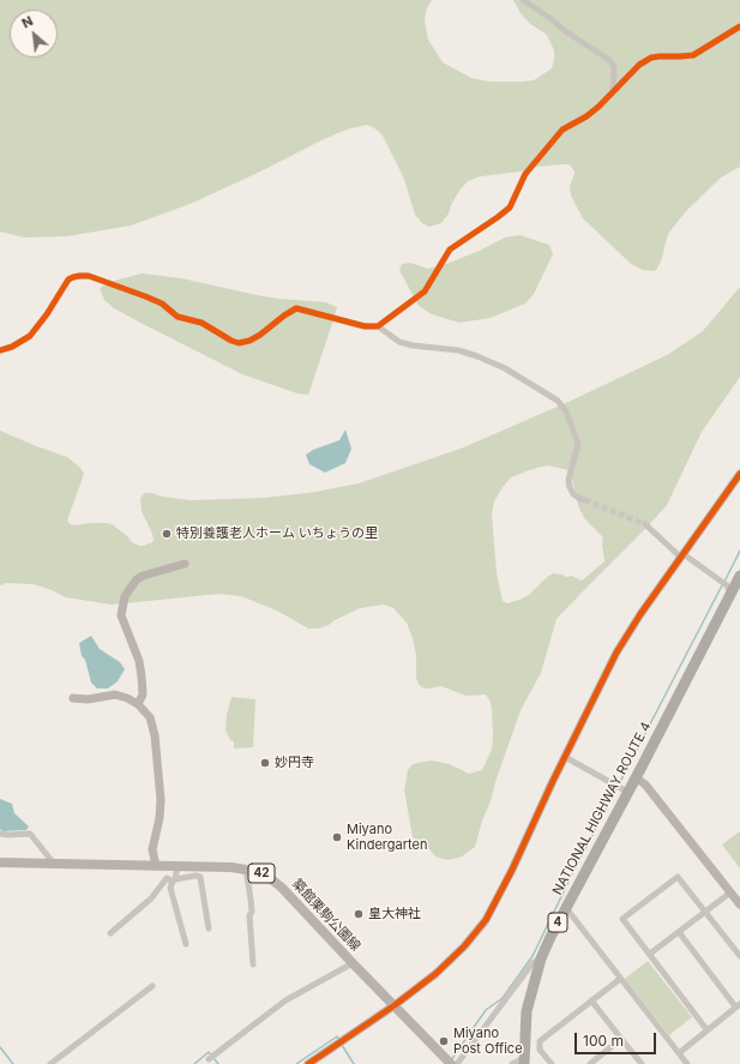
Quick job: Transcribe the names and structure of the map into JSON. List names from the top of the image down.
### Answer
{
  "streets": {
    "highway": ["NATIONAL HIGHWAY ROUTE 4", "4"],
    "main road": ["42", "築館栗駒公園線"]
  },
  "places": [
    "特別養護老人ホーム いちょうの里",
    "妙円寺",
    "Miyano Kindergarten",
    "皇大神社",
    "Miyano Post Office"
  ],
  "scale_bar": "100 m",
  "north": "top left"
}
